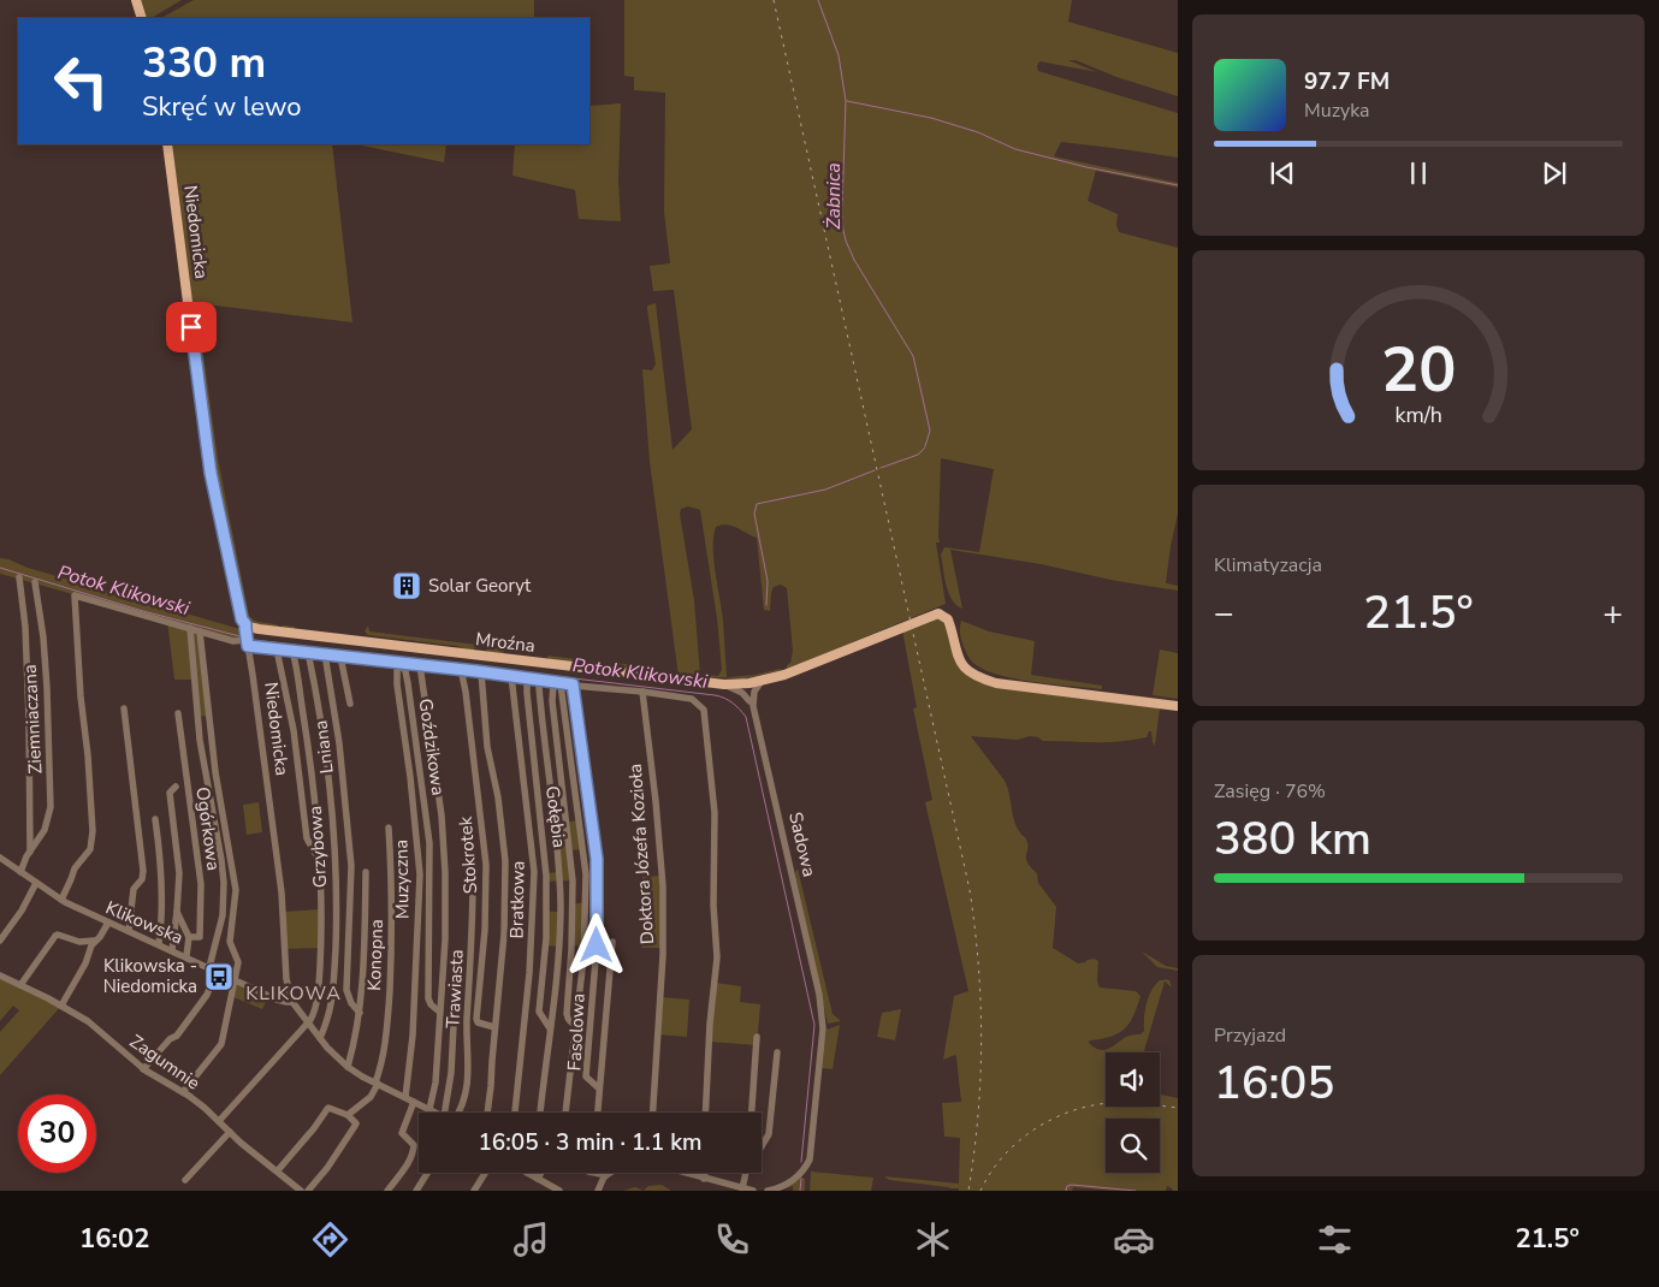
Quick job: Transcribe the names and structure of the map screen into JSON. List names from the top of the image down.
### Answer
{
  "streets": {
    "main road": ["Niedomicka", "Mroźna"],
    "street": [
      "Ziemniaczana",
      "Lniana",
      "Goździkowa",
      "Gołębia",
      "Ogórkowa",
      "Sadowa",
      "Grzybowa",
      "Doktora Józefa Kozioła",
      "Stokrotek",
      "Muzyczna",
      "Bratkowa",
      "Klikowska",
      "Konopna",
      "Trawiasta",
      "Fasolowa",
      "Zagumnie"
    ]
  },
  "crossings": [
    ["Niedomicka", "Mroźna"],
    ["Niedomicka", "Klikowska"],
    ["Mroźna", "Sadowa"],
    ["Ziemniaczana", "Klikowska"],
    ["Goździkowa", "Muzyczna"]
  ],
  "districts": ["KLIKOWA"],
  "water": ["Żabnica", "Potok Klikowski"],
  "places": {
    "building": ["Solar Georyt"],
    "bus stop": ["Klikowska - Niedomicka"]
  },
  "page": {
    "turn": ["330 m", "Skręć w lewo"],
    "song": ["97.7 FM", "Muzyka"],
    "tile": [
      "Klimatyzacja",
      ["Zasięg · 76%", "380 km"],
      ["Przyjazd", "16:05"]
    ],
    "heat": ["−", "21.5°", "+"],
    "limit": "30",
    "trip": "16:05 · 3 min · 1.1 km",
    "tabs": ["16:02", "21.5°"],
    "gauge": ["20", "km/h"]
  }
}
